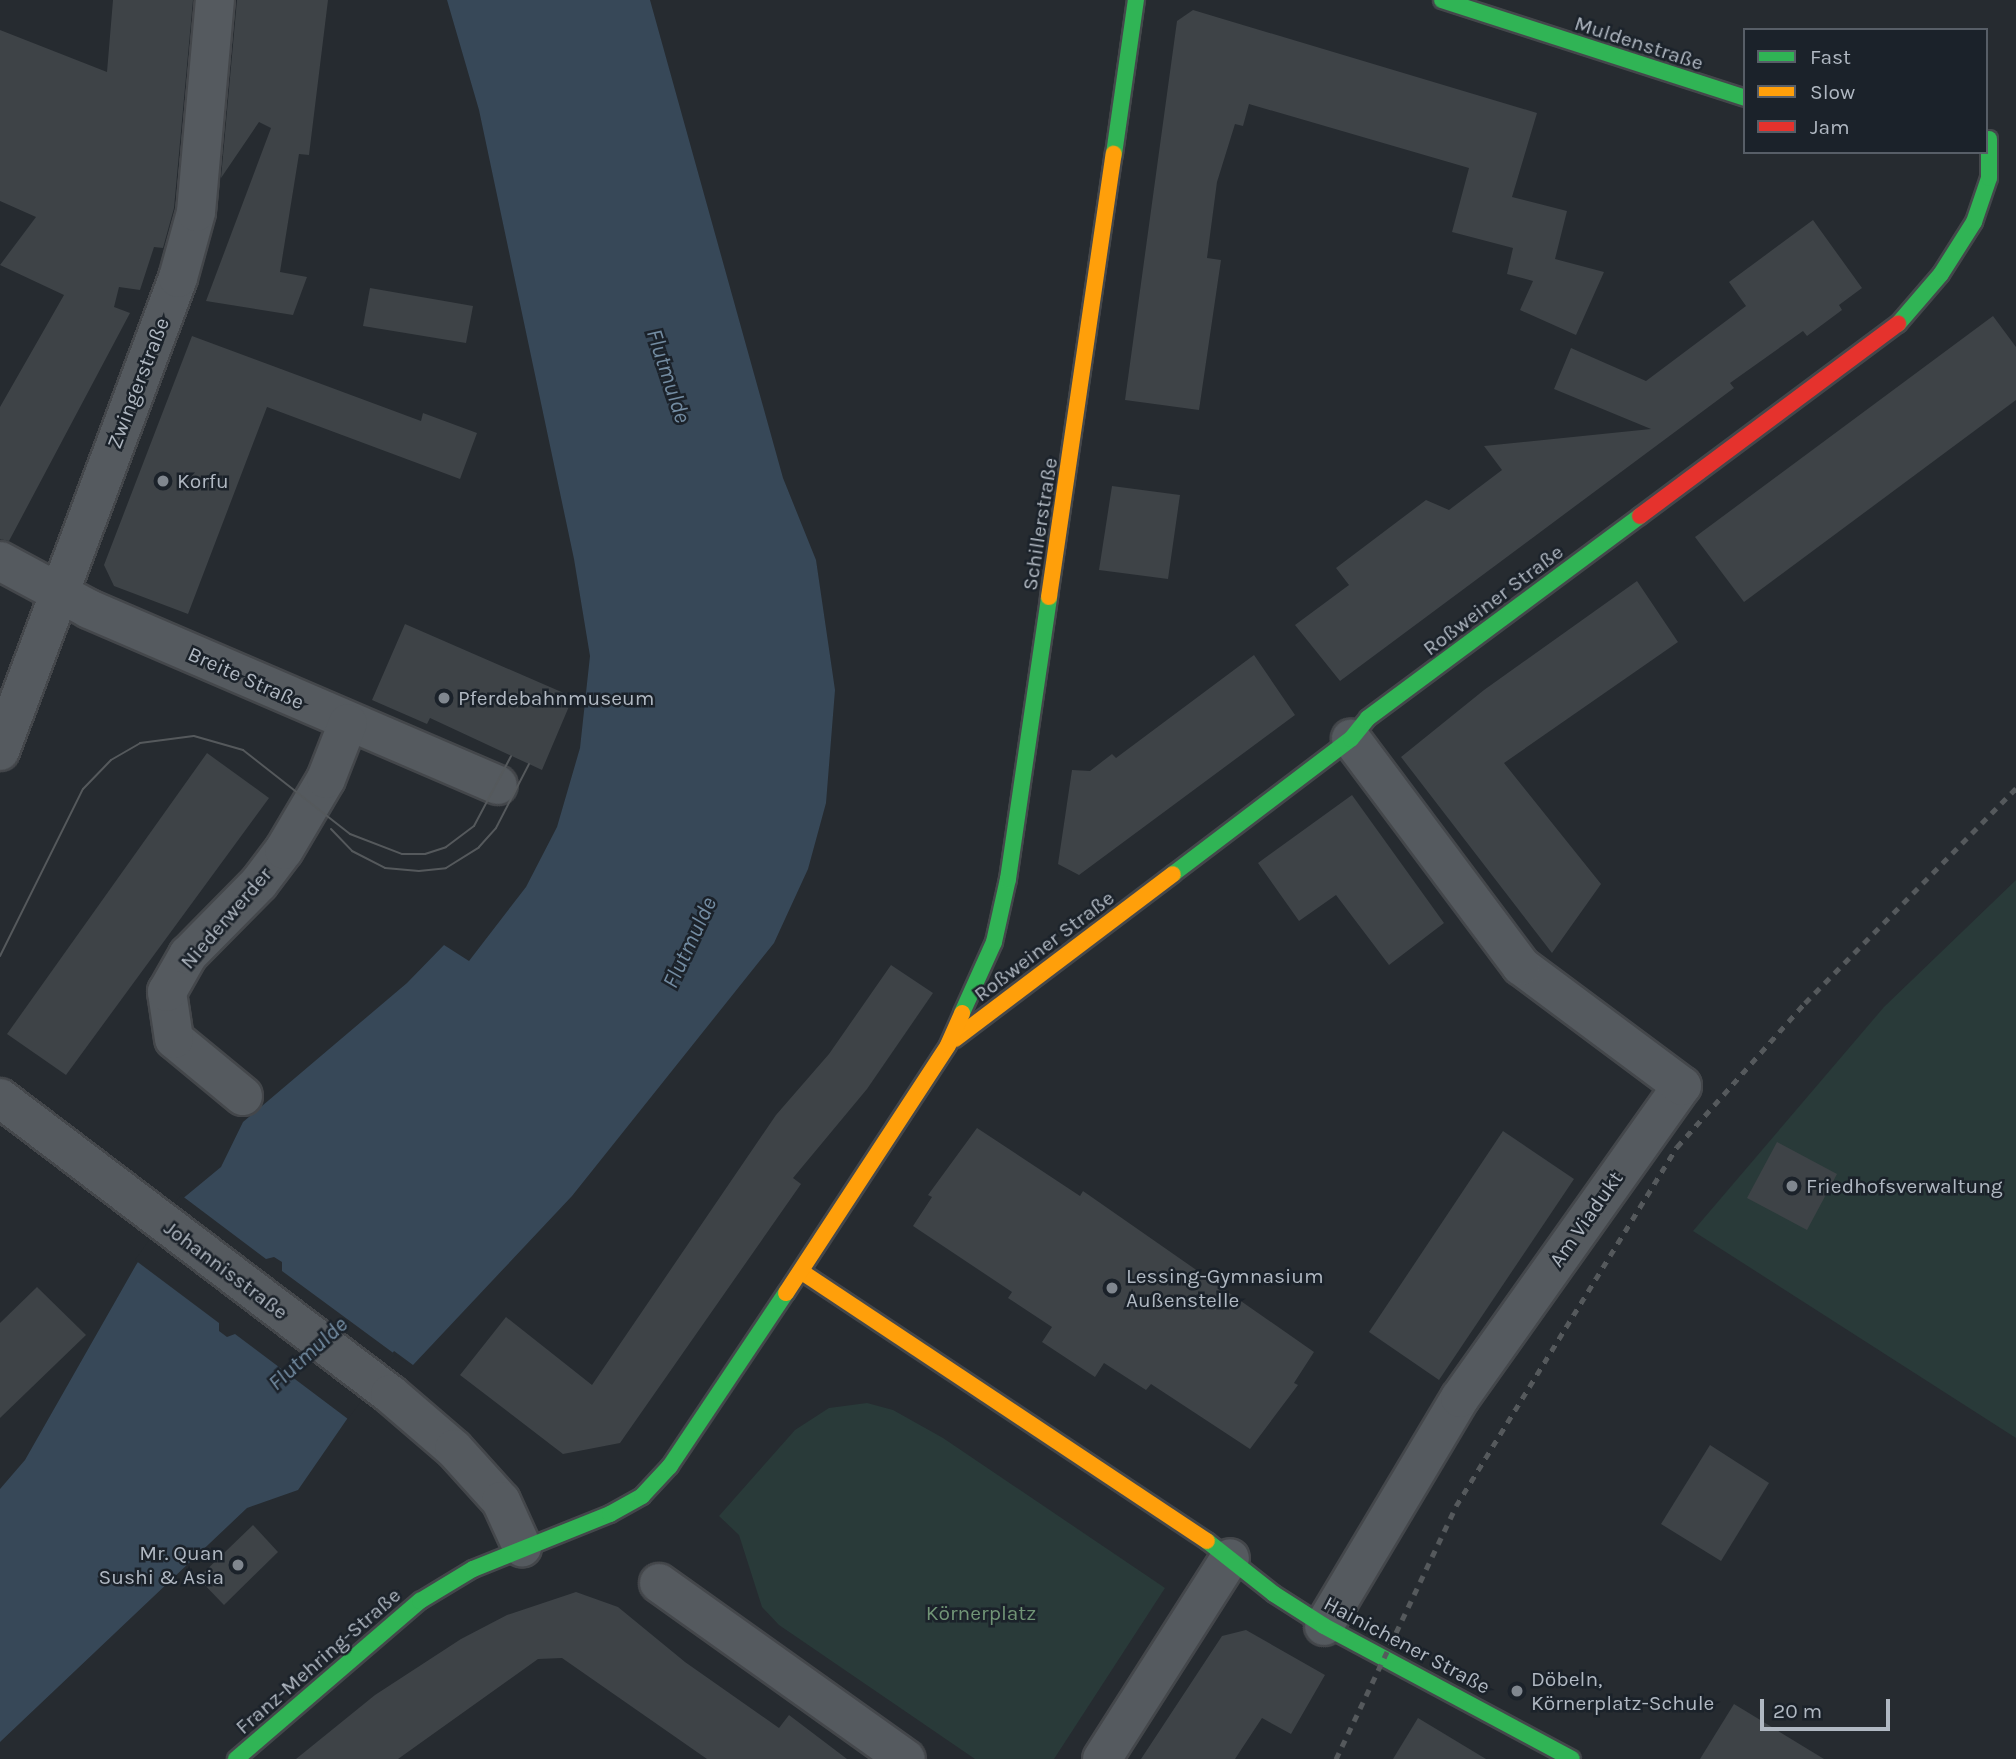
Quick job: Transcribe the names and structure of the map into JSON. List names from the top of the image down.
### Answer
{
  "streets": {
    "main road": [
      "Muldenstraße",
      "Schillerstraße",
      "Roßweiner Straße",
      "Hainichener Straße",
      "Franz-Mehring-Straße"
    ],
    "street": [
      "Zwingerstraße",
      "Breite Straße",
      "Niederwerder",
      "Am Viadukt",
      "Johannisstraße"
    ]
  },
  "crossings": [
    ["Zwingerstraße", "Breite Straße"],
    ["Schillerstraße", "Roßweiner Straße"],
    ["Roßweiner Straße", "Am Viadukt"],
    ["Breite Straße", "Niederwerder"],
    ["Am Viadukt", "Hainichener Straße"],
    ["Johannisstraße", "Franz-Mehring-Straße"]
  ],
  "water": ["Flutmulde"],
  "parks": ["Körnerplatz"],
  "places": [
    "Korfu",
    "Pferdebahnmuseum",
    "Friedhofsverwaltung",
    "Lessing-Gymnasium Außenstelle",
    "Mr. Quan Sushi & Asia",
    "Döbeln, Körnerplatz-Schule"
  ],
  "legend": ["Fast", "Slow", "Jam"],
  "scale_bar": "20 m"
}
